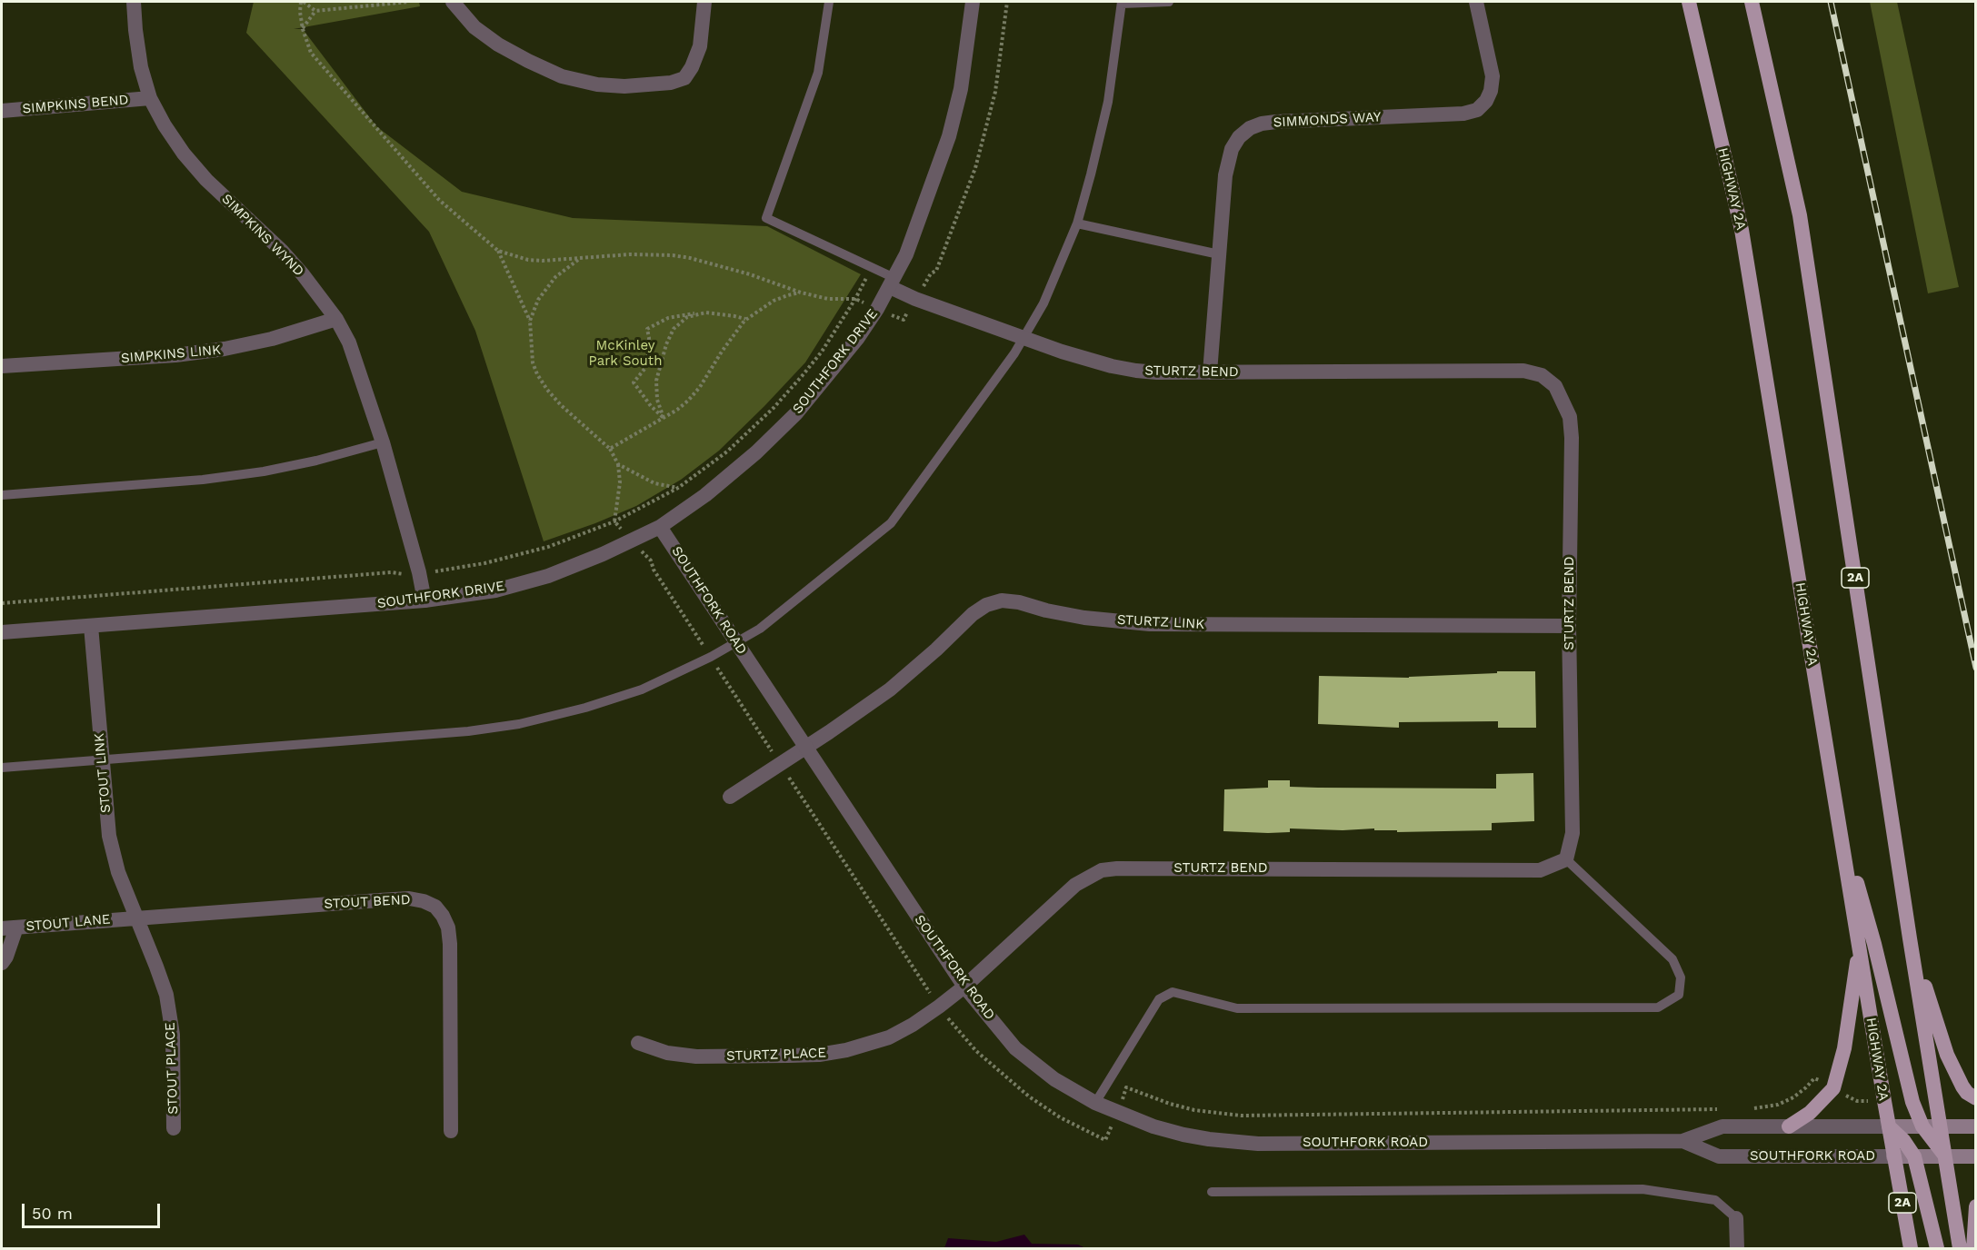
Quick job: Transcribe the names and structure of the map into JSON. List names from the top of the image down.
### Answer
{
  "streets": {
    "main road": ["HIGHWAY 2A", "2A", "SOUTHFORK ROAD"],
    "street": [
      "SIMPKINS BEND",
      "SIMMONDS WAY",
      "SIMPKINS WYND",
      "SIMPKINS LINK",
      "SOUTHFORK DRIVE",
      "STURTZ BEND",
      "STURTZ LINK",
      "STOUT LINK",
      "STOUT BEND",
      "STOUT LANE",
      "STURTZ PLACE",
      "STOUT PLACE"
    ]
  },
  "crossings": [
    ["SIMPKINS BEND", "SIMPKINS WYND"],
    ["SIMMONDS WAY", "STURTZ BEND"],
    ["HIGHWAY 2A", "SOUTHFORK ROAD"],
    ["SIMPKINS WYND", "SIMPKINS LINK"],
    ["SIMPKINS WYND", "SOUTHFORK DRIVE"],
    ["SOUTHFORK DRIVE", "STURTZ BEND"],
    ["SOUTHFORK DRIVE", "SOUTHFORK ROAD"],
    ["SOUTHFORK DRIVE", "STOUT LINK"],
    ["STURTZ BEND", "SOUTHFORK ROAD"],
    ["STURTZ BEND", "STURTZ LINK"],
    ["STURTZ BEND", "STURTZ PLACE"],
    ["2A", "SOUTHFORK ROAD"],
    ["SOUTHFORK ROAD", "STURTZ LINK"],
    ["SOUTHFORK ROAD", "STURTZ PLACE"],
    ["STOUT LINK", "STOUT BEND"],
    ["STOUT LINK", "STOUT LANE"],
    ["STOUT LINK", "STOUT PLACE"],
    ["STOUT BEND", "STOUT LANE"],
    ["STOUT BEND", "STOUT PLACE"],
    ["STOUT LANE", "STOUT PLACE"]
  ],
  "parks": ["McKinley Park South"],
  "scale_bar": "50 m"
}
